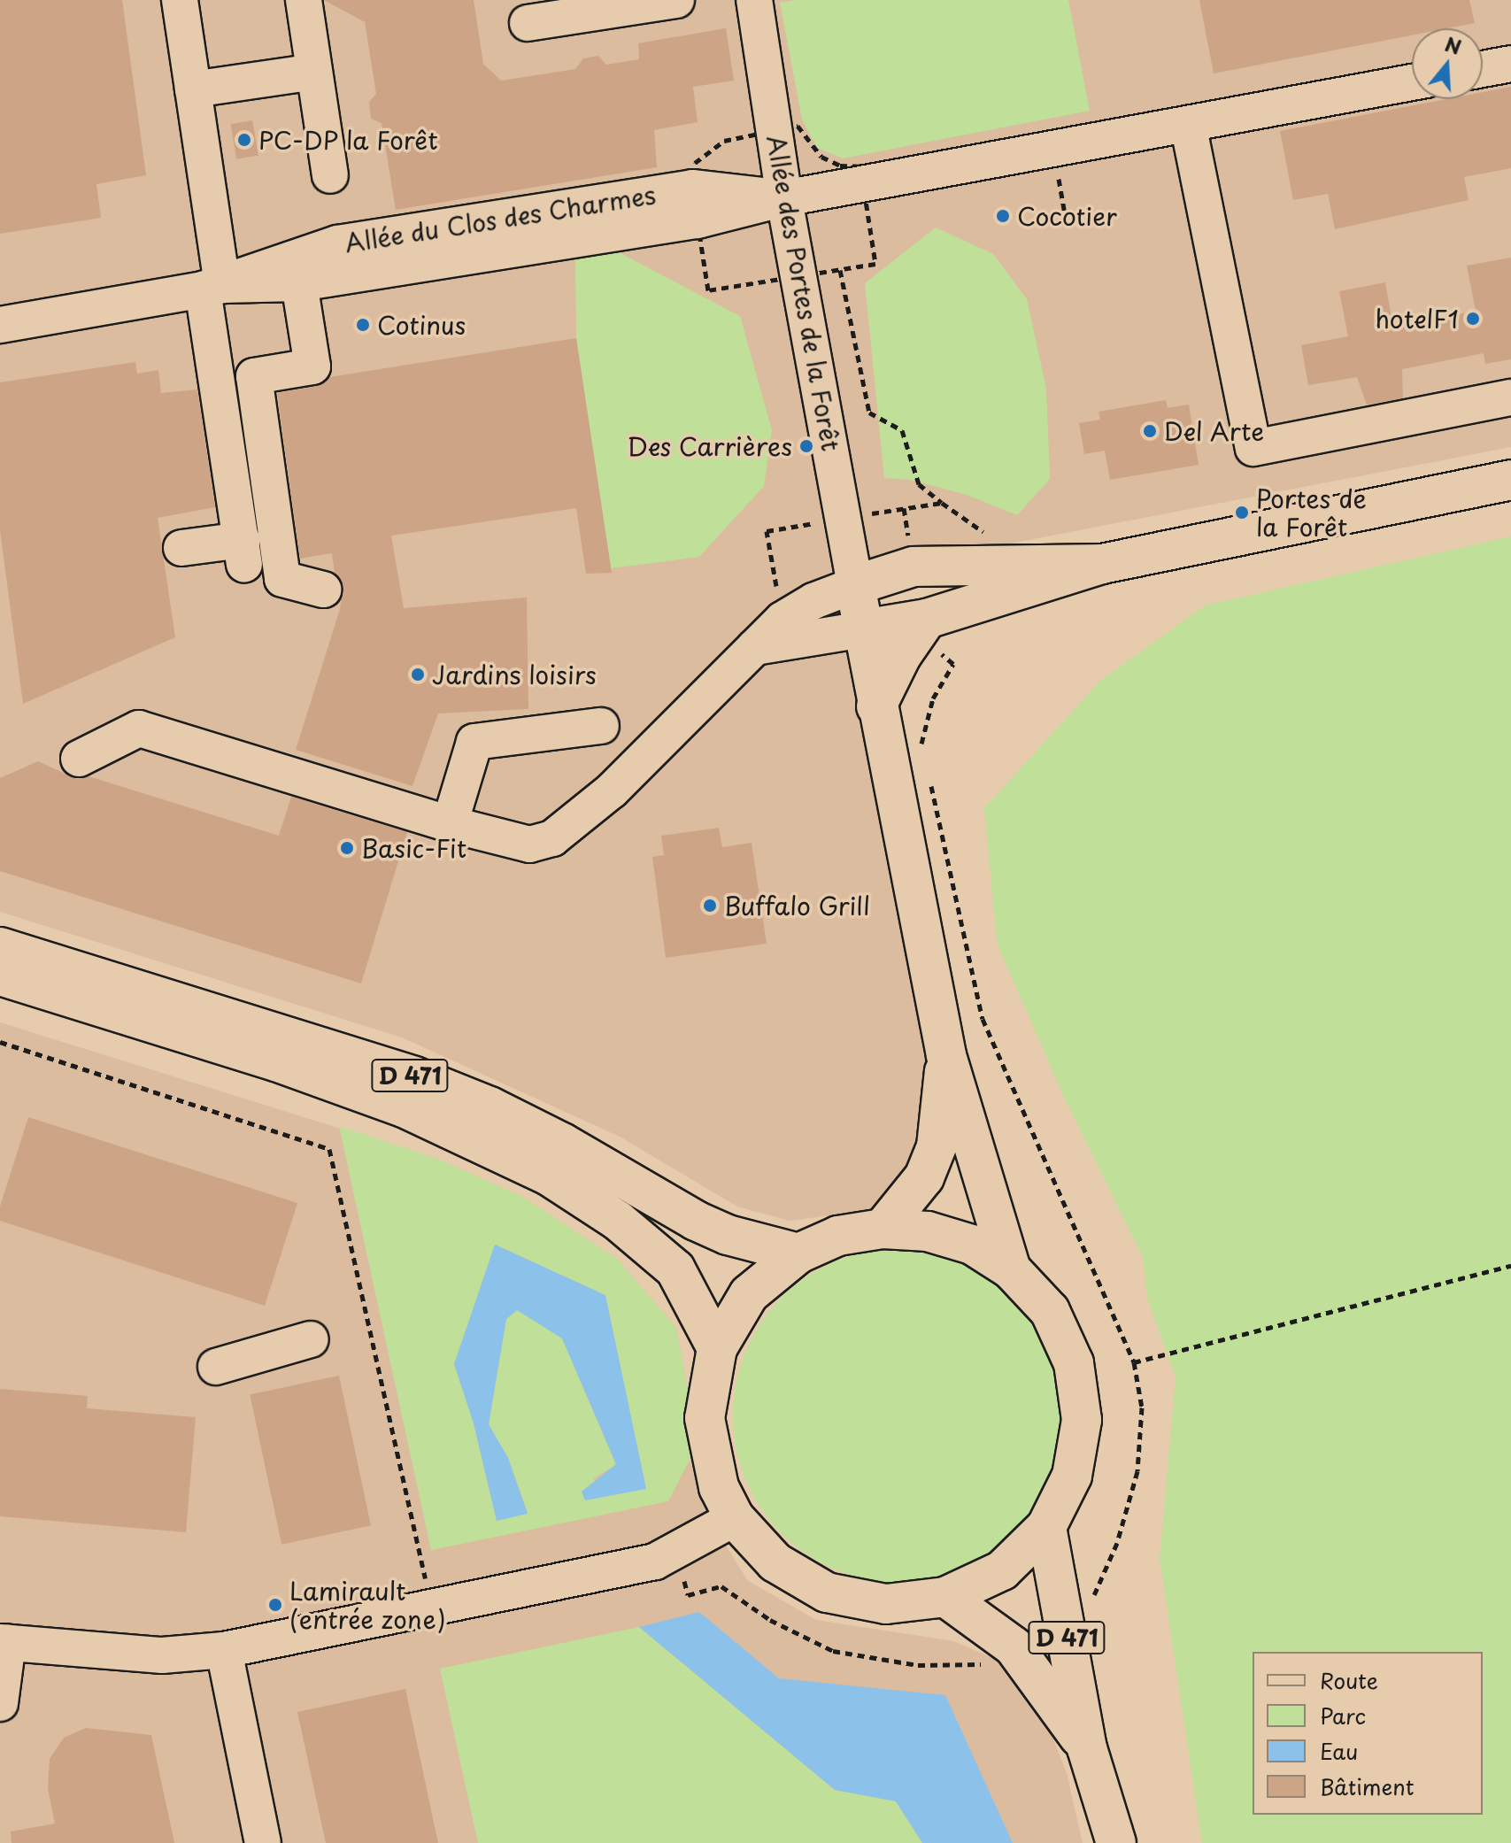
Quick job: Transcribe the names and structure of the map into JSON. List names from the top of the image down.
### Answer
{
  "streets": {
    "main road": ["D 471"],
    "street": ["Allée du Clos des Charmes", "Allée des Portes de la Forêt"]
  },
  "crossings": [
    ["Allée du Clos des Charmes", "Allée des Portes de la Forêt"]
  ],
  "places": [
    "PC-DP la Forêt",
    "Cocotier",
    "hotelF1",
    "Cotinus",
    "Del Arte",
    "Des Carrières",
    "Portes de la Forêt",
    "Jardins loisirs",
    "Basic-Fit",
    "Buffalo Grill",
    "Lamirault (entrée zone)"
  ],
  "legend": [
    "Route",
    "Parc",
    "Eau",
    "Bâtiment"
  ],
  "north": "top"
}
